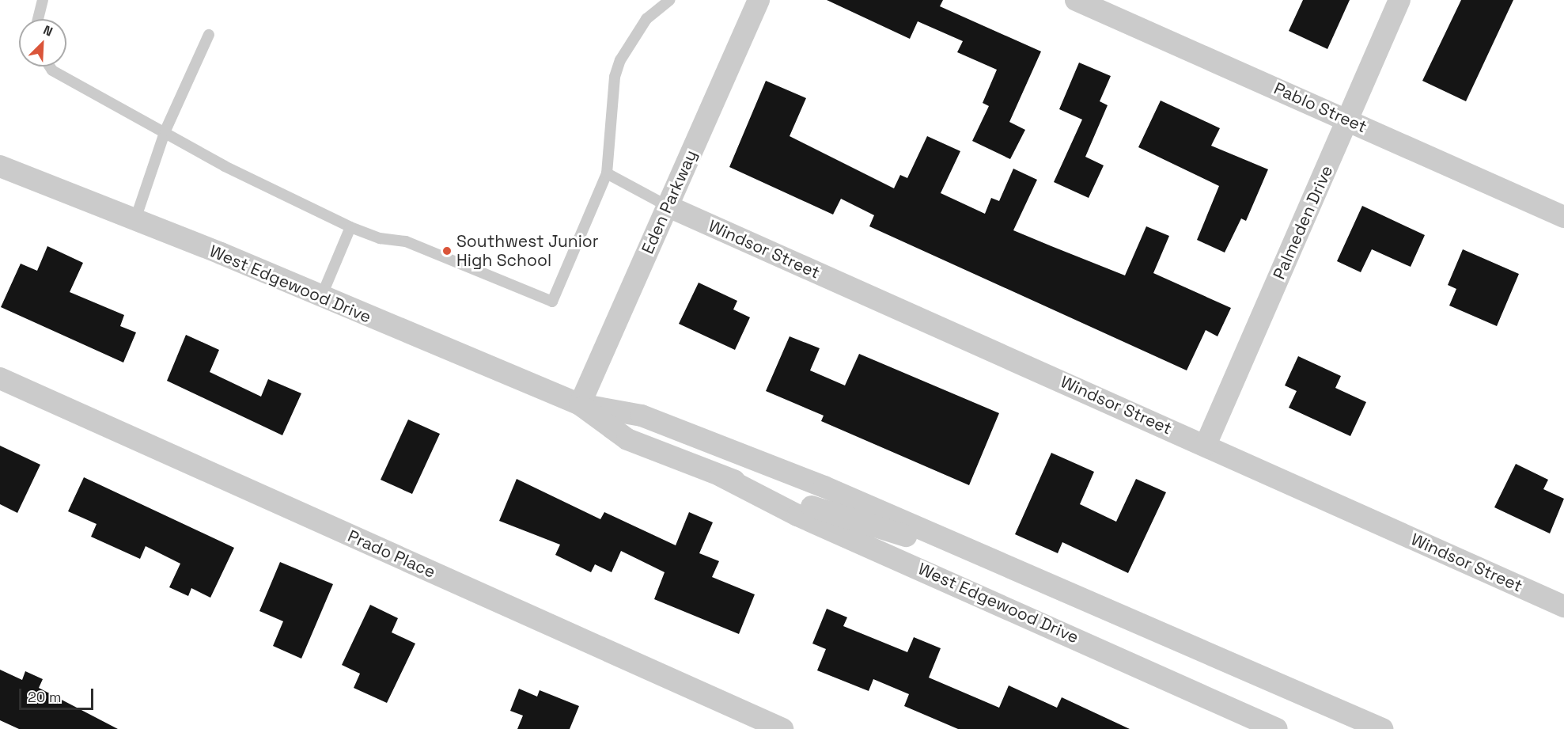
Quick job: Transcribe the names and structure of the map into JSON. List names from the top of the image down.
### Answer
{
  "streets": {
    "street": [
      "Pablo Street",
      "Eden Parkway",
      "Palmeden Drive",
      "Windsor Street",
      "West Edgewood Drive",
      "Prado Place"
    ]
  },
  "crossings": [
    ["Pablo Street", "Palmeden Drive"],
    ["Eden Parkway", "Windsor Street"],
    ["Eden Parkway", "West Edgewood Drive"],
    ["Palmeden Drive", "Windsor Street"]
  ],
  "places": ["Southwest Junior High School"],
  "scale_bar": "20 m",
  "north": "top right"
}
